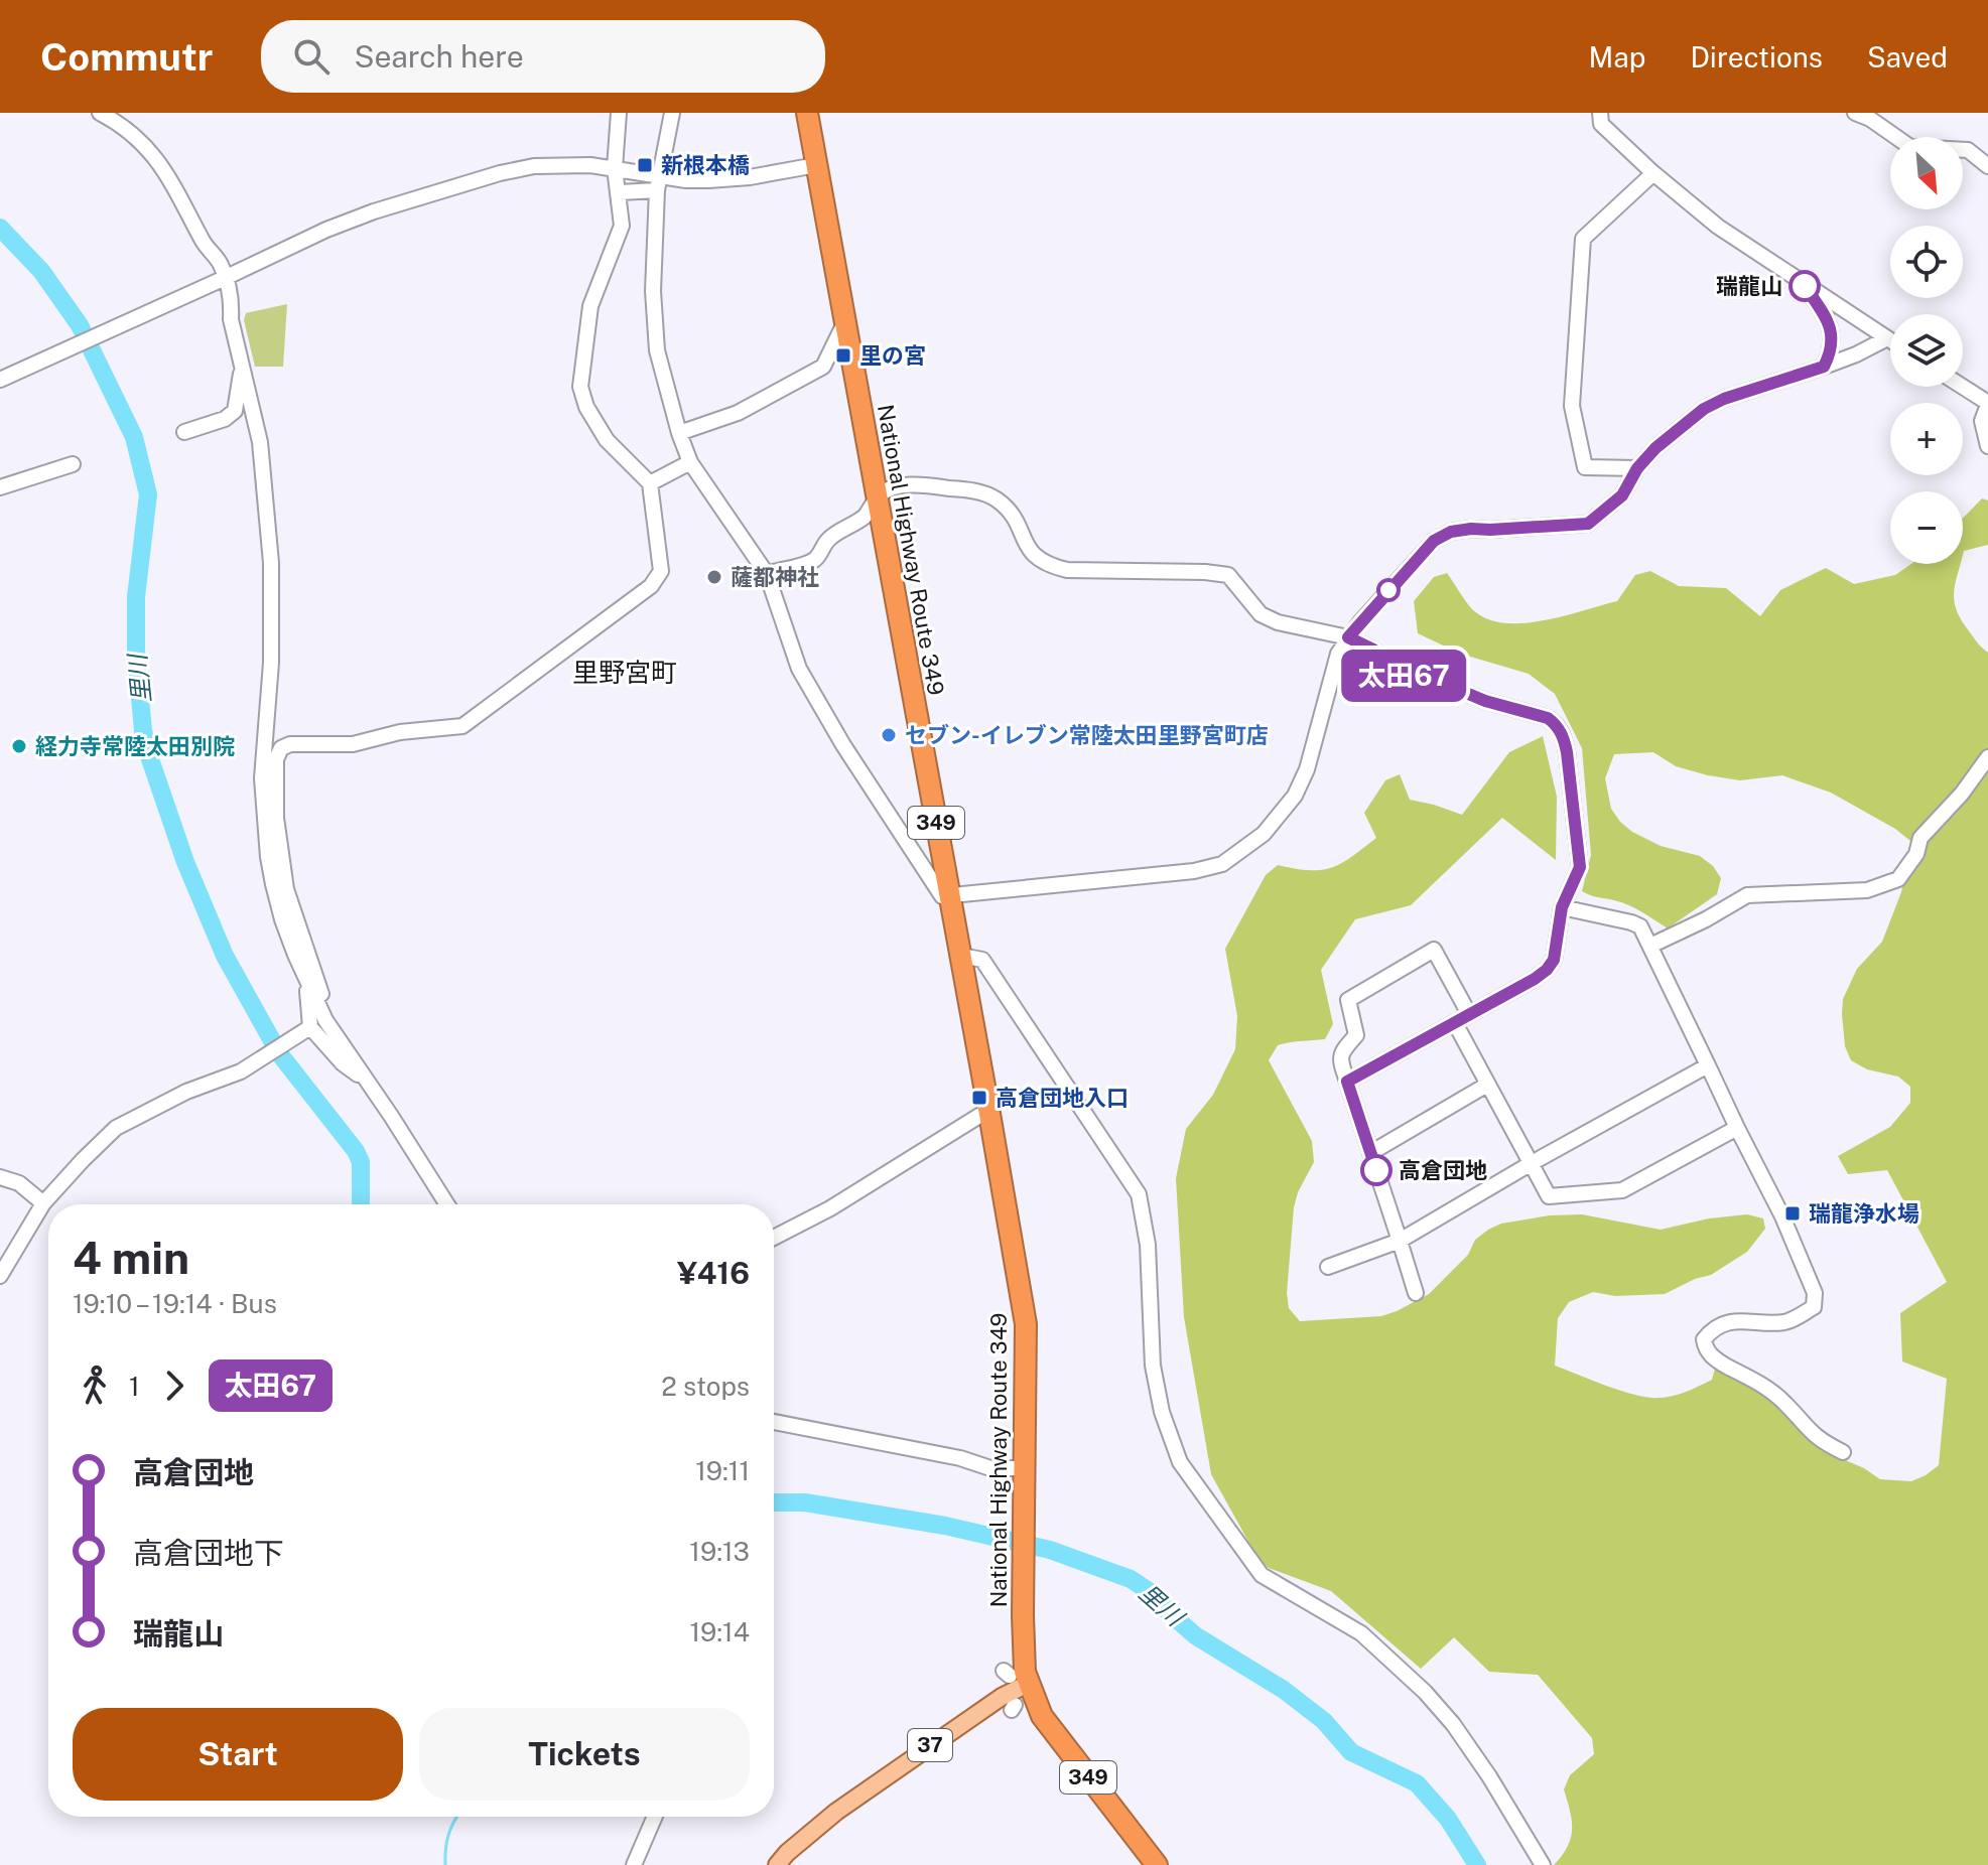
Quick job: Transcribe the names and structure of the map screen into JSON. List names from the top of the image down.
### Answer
{
  "streets": {
    "highway": ["National Highway Route 349", "349"],
    "main road": ["37"]
  },
  "crossings": [
    ["National Highway Route 349", "37"]
  ],
  "districts": ["里野宮町"],
  "water": ["里川"],
  "places": {
    "transit": [
      "新根本橋",
      "里の宮",
      "高倉団地入口",
      "瑞龍浄水場"
    ],
    "other": [
      "瑞龍山",
      "薩都神社",
      "セブン-イレブン常陸太田里野宮町店",
      "経力寺常陸太田別院",
      "高倉団地"
    ]
  },
  "lines": ["bus line 太田67"],
  "north": "bottom right",
  "page": {
    "header": "Commutr",
    "search": "Search here",
    "nav": ["Map", "Directions", "Saved"],
    "on_map": "太田67",
    "map_buttons": ["+", "−"],
    "heading": ["4 min", "19:10 – 19:14 · Bus", "¥416"],
    "legs": ["1", "太田67", "2 stops"],
    "list": [
      {
        "name": "高倉団地",
        "value": "19:11"
      },
      {
        "name": "高倉団地下",
        "value": "19:13"
      },
      {
        "name": "瑞龍山",
        "value": "19:14"
      }
    ],
    "buttons": ["Start", "Tickets"]
  }
}
